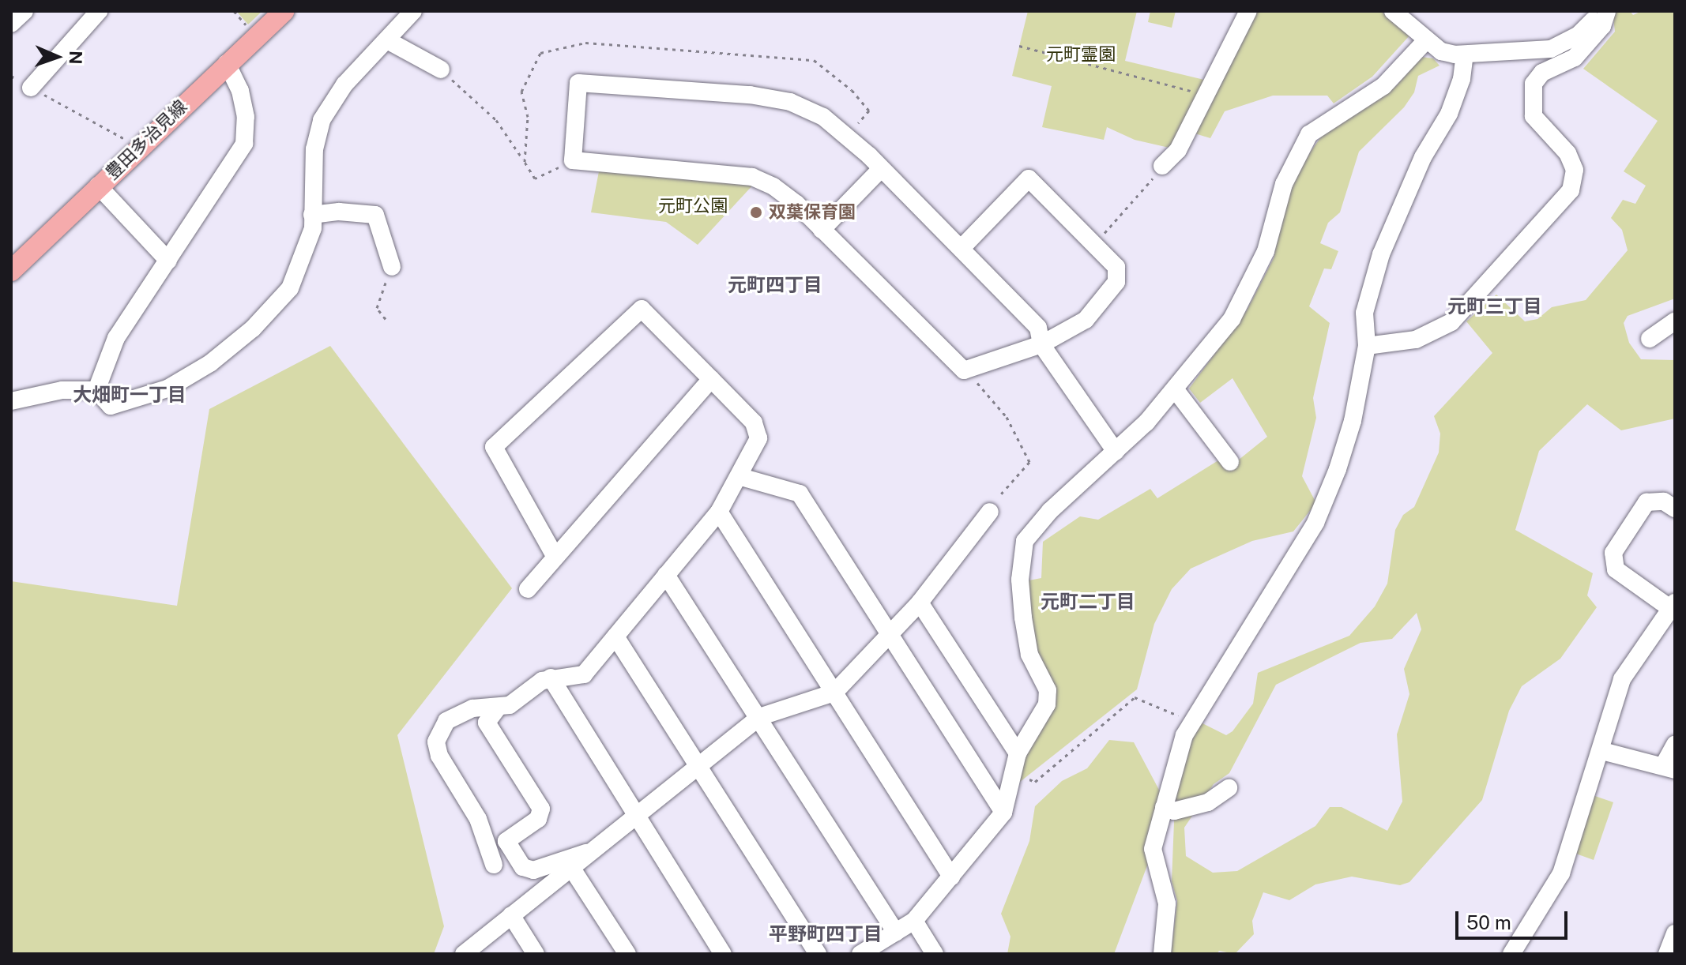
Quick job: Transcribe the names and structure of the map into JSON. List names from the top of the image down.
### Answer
{
  "streets": {
    "main road": ["豊田多治見線"]
  },
  "districts": [
    "元町四丁目",
    "元町三丁目",
    "大畑町一丁目",
    "元町二丁目",
    "平野町四丁目"
  ],
  "parks": ["元町霊園", "元町公園"],
  "places": ["双葉保育園"],
  "scale_bar": "50 m",
  "north": "right"
}
